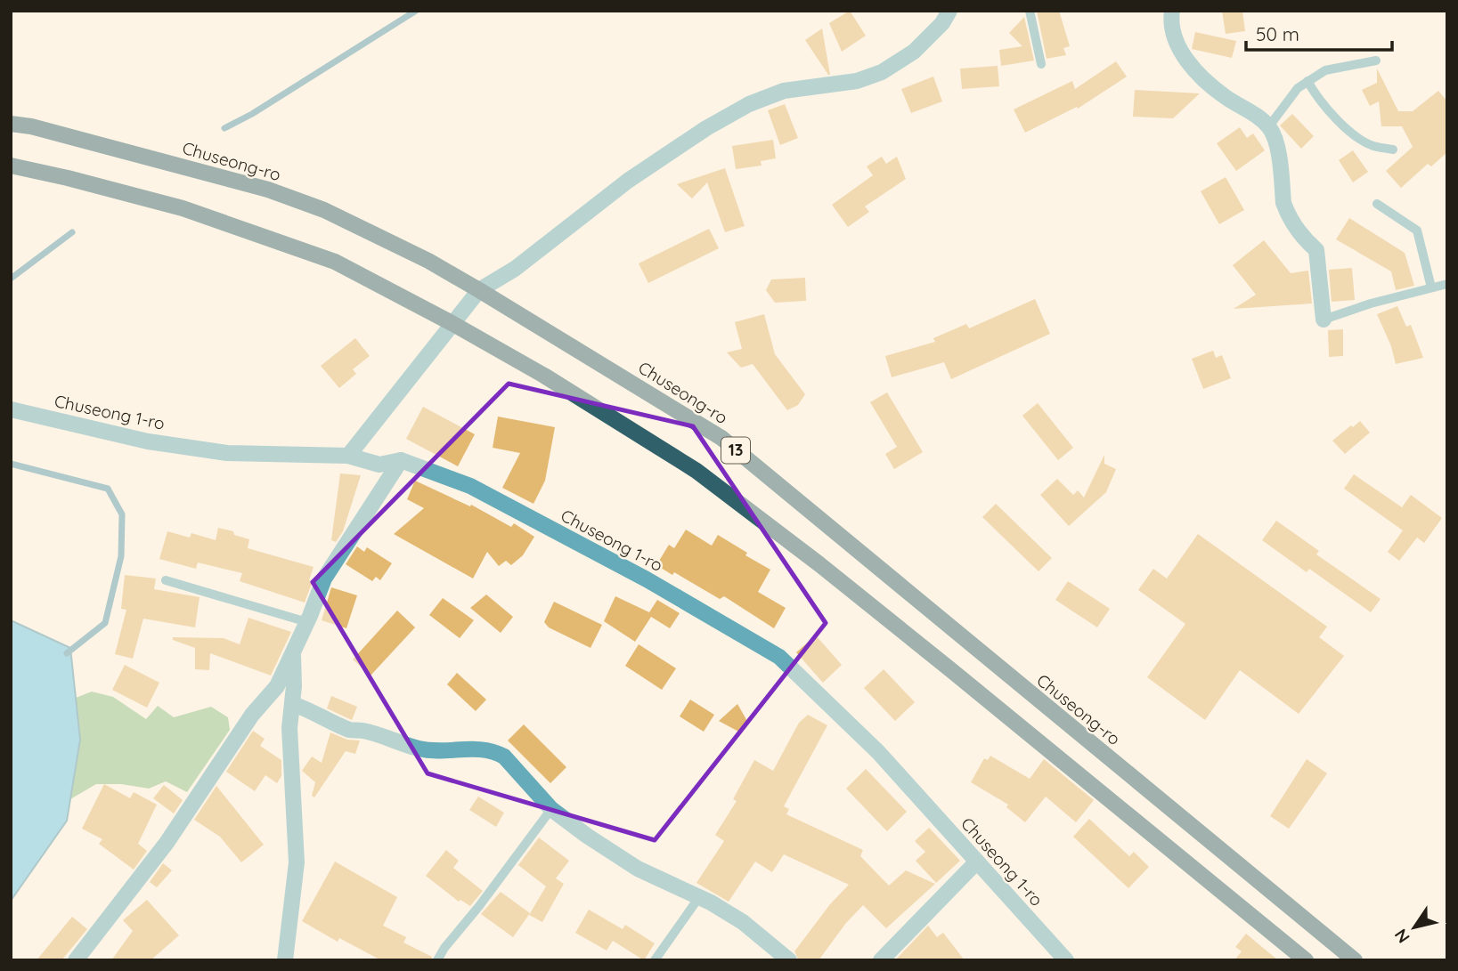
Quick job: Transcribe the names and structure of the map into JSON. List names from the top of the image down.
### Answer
{
  "streets": {
    "main road": ["Chuseong-ro", "13"],
    "street": ["Chuseong 1-ro"]
  },
  "scale_bar": "50 m",
  "north": "bottom left"
}
